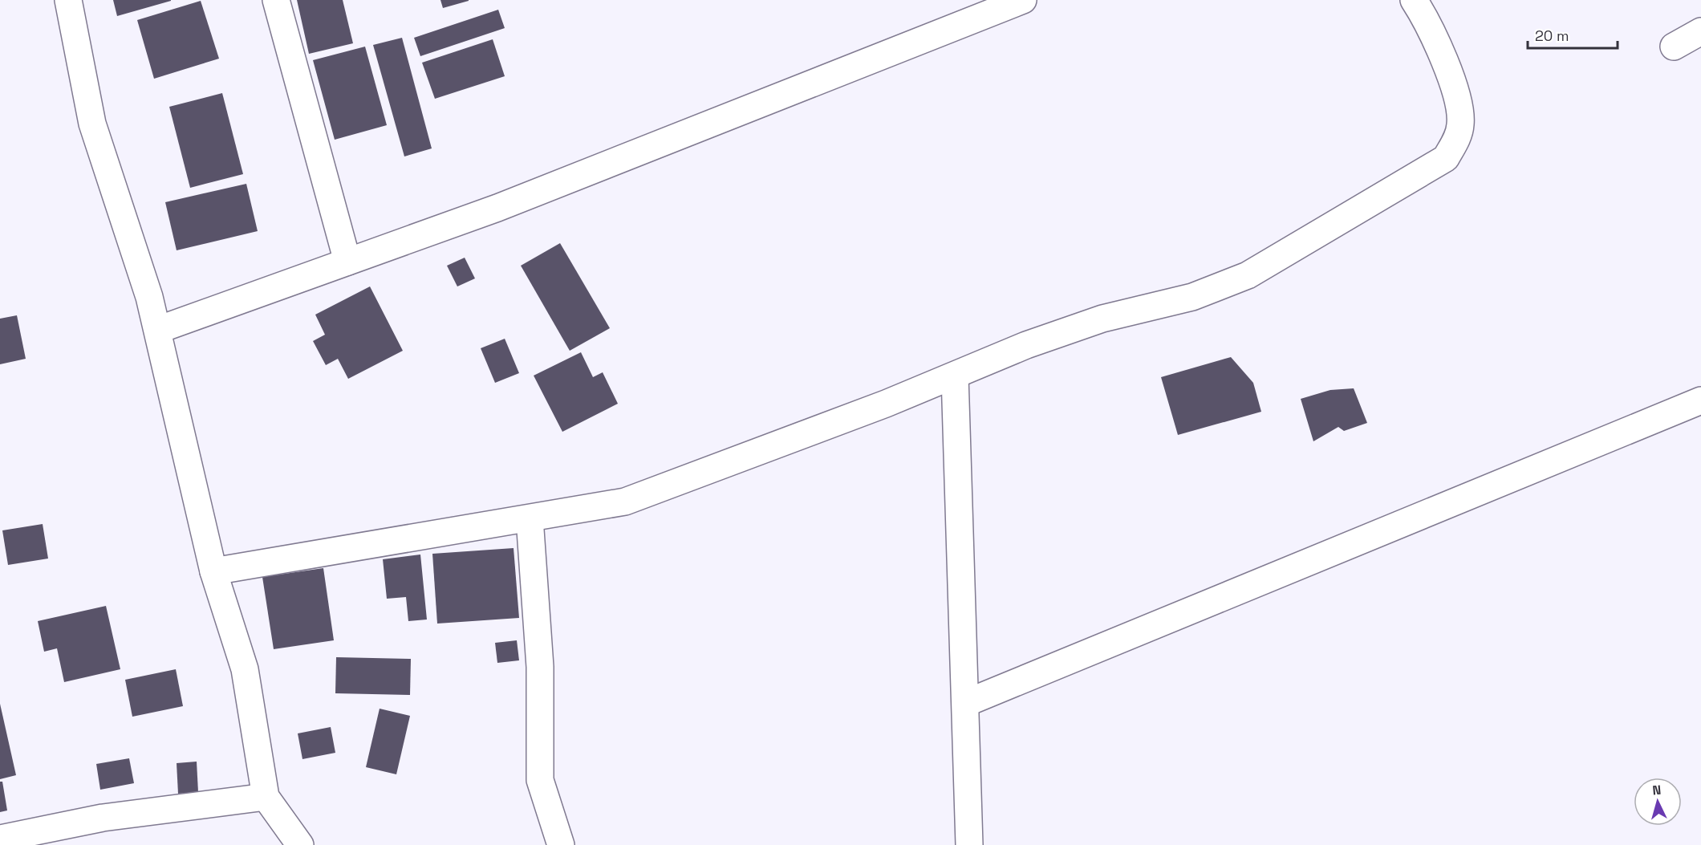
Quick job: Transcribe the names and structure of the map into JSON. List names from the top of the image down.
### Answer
{
  "scale_bar": "20 m",
  "north": "top"
}
